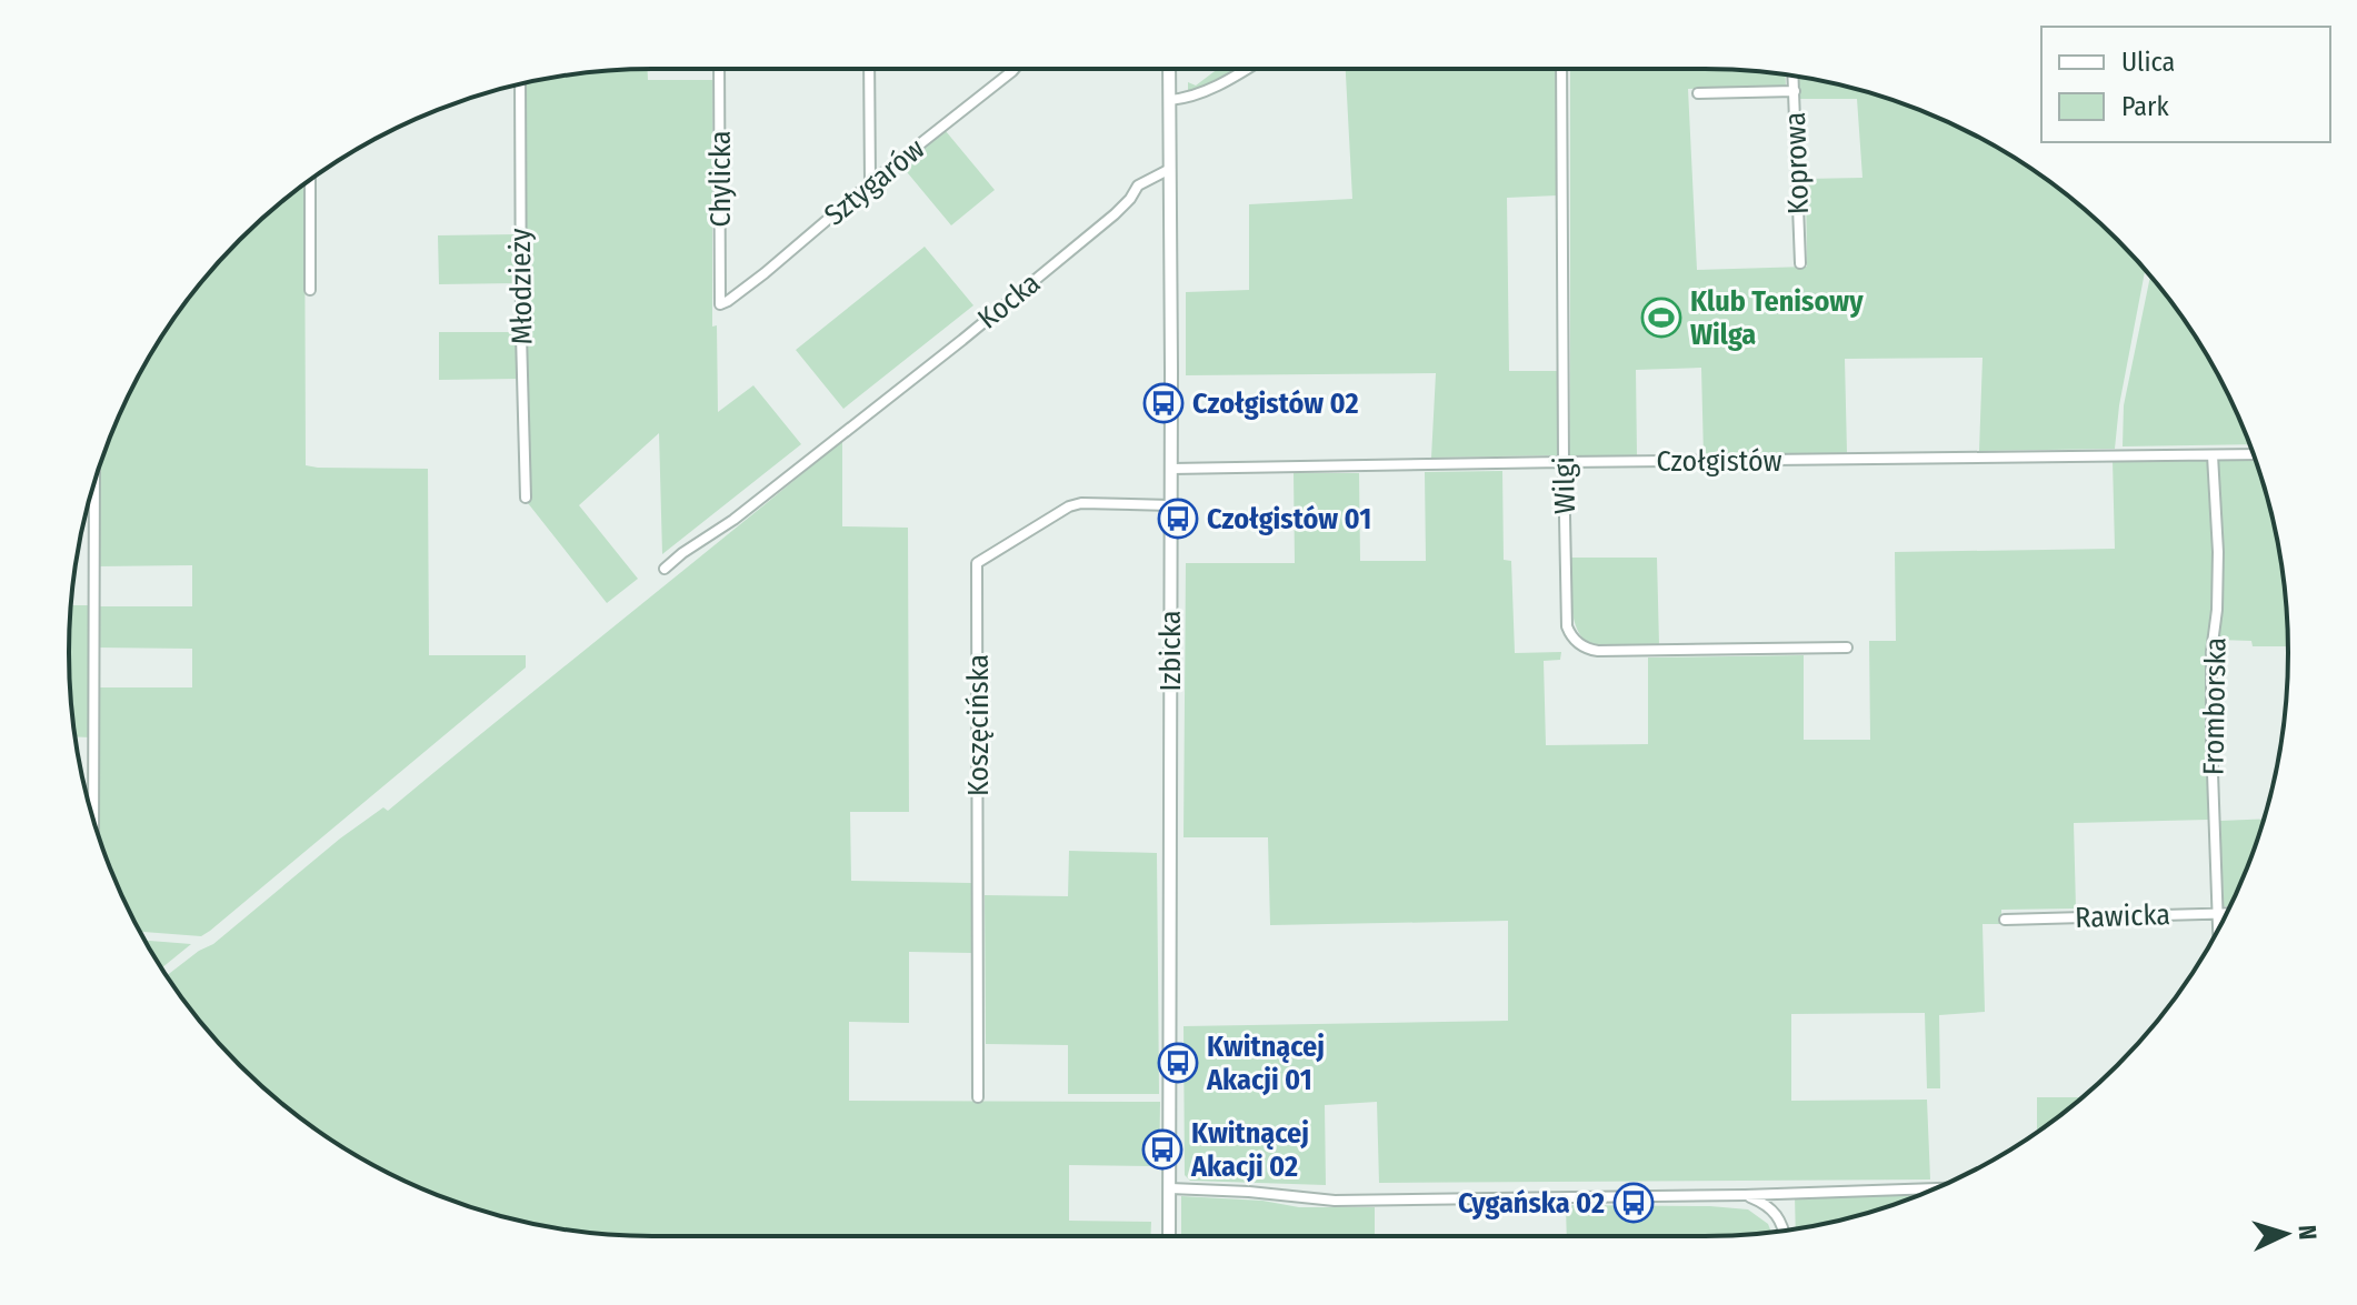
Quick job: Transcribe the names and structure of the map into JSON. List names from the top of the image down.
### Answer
{
  "streets": {
    "street": [
      "Koprowa",
      "Chylicka",
      "Sztygarów",
      "Młodzieży",
      "Kocka",
      "Czołgistów",
      "Wilgi",
      "Izbicka",
      "Fromborska",
      "Koszęcińska",
      "Rawicka"
    ]
  },
  "crossings": [
    ["Chylicka", "Sztygarów"],
    ["Kocka", "Izbicka"],
    ["Czołgistów", "Wilgi"],
    ["Czołgistów", "Izbicka"],
    ["Czołgistów", "Fromborska"],
    ["Izbicka", "Koszęcińska"],
    ["Fromborska", "Rawicka"]
  ],
  "places": {
    "sports": ["Klub Tenisowy Wilga"],
    "bus stop": [
      "Czołgistów 02",
      "Czołgistów 01",
      "Kwitnącej Akacji 01",
      "Kwitnącej Akacji 02",
      "Cygańska 02"
    ]
  },
  "legend": ["Ulica", "Park"],
  "north": "right"
}
